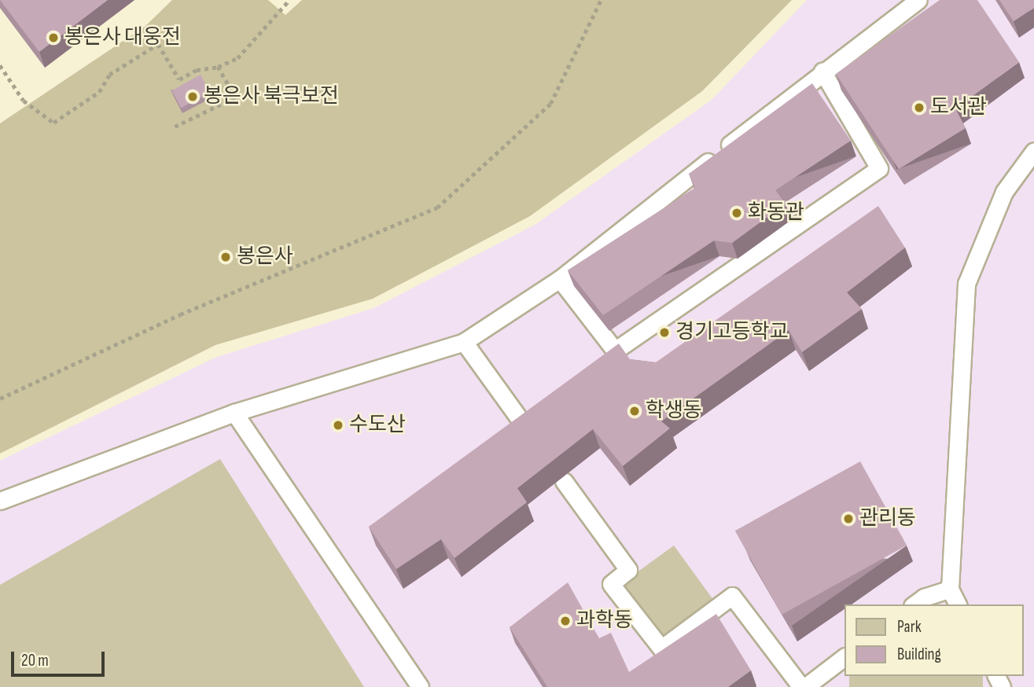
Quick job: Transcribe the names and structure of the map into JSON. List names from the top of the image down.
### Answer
{
  "places": [
    "봉은사 대웅전",
    "봉은사 북극보전",
    "도서관",
    "화동관",
    "봉은사",
    "경기고등학교",
    "학생동",
    "수도산",
    "관리동",
    "과학동"
  ],
  "legend": ["Park", "Building"],
  "scale_bar": "20 m"
}
